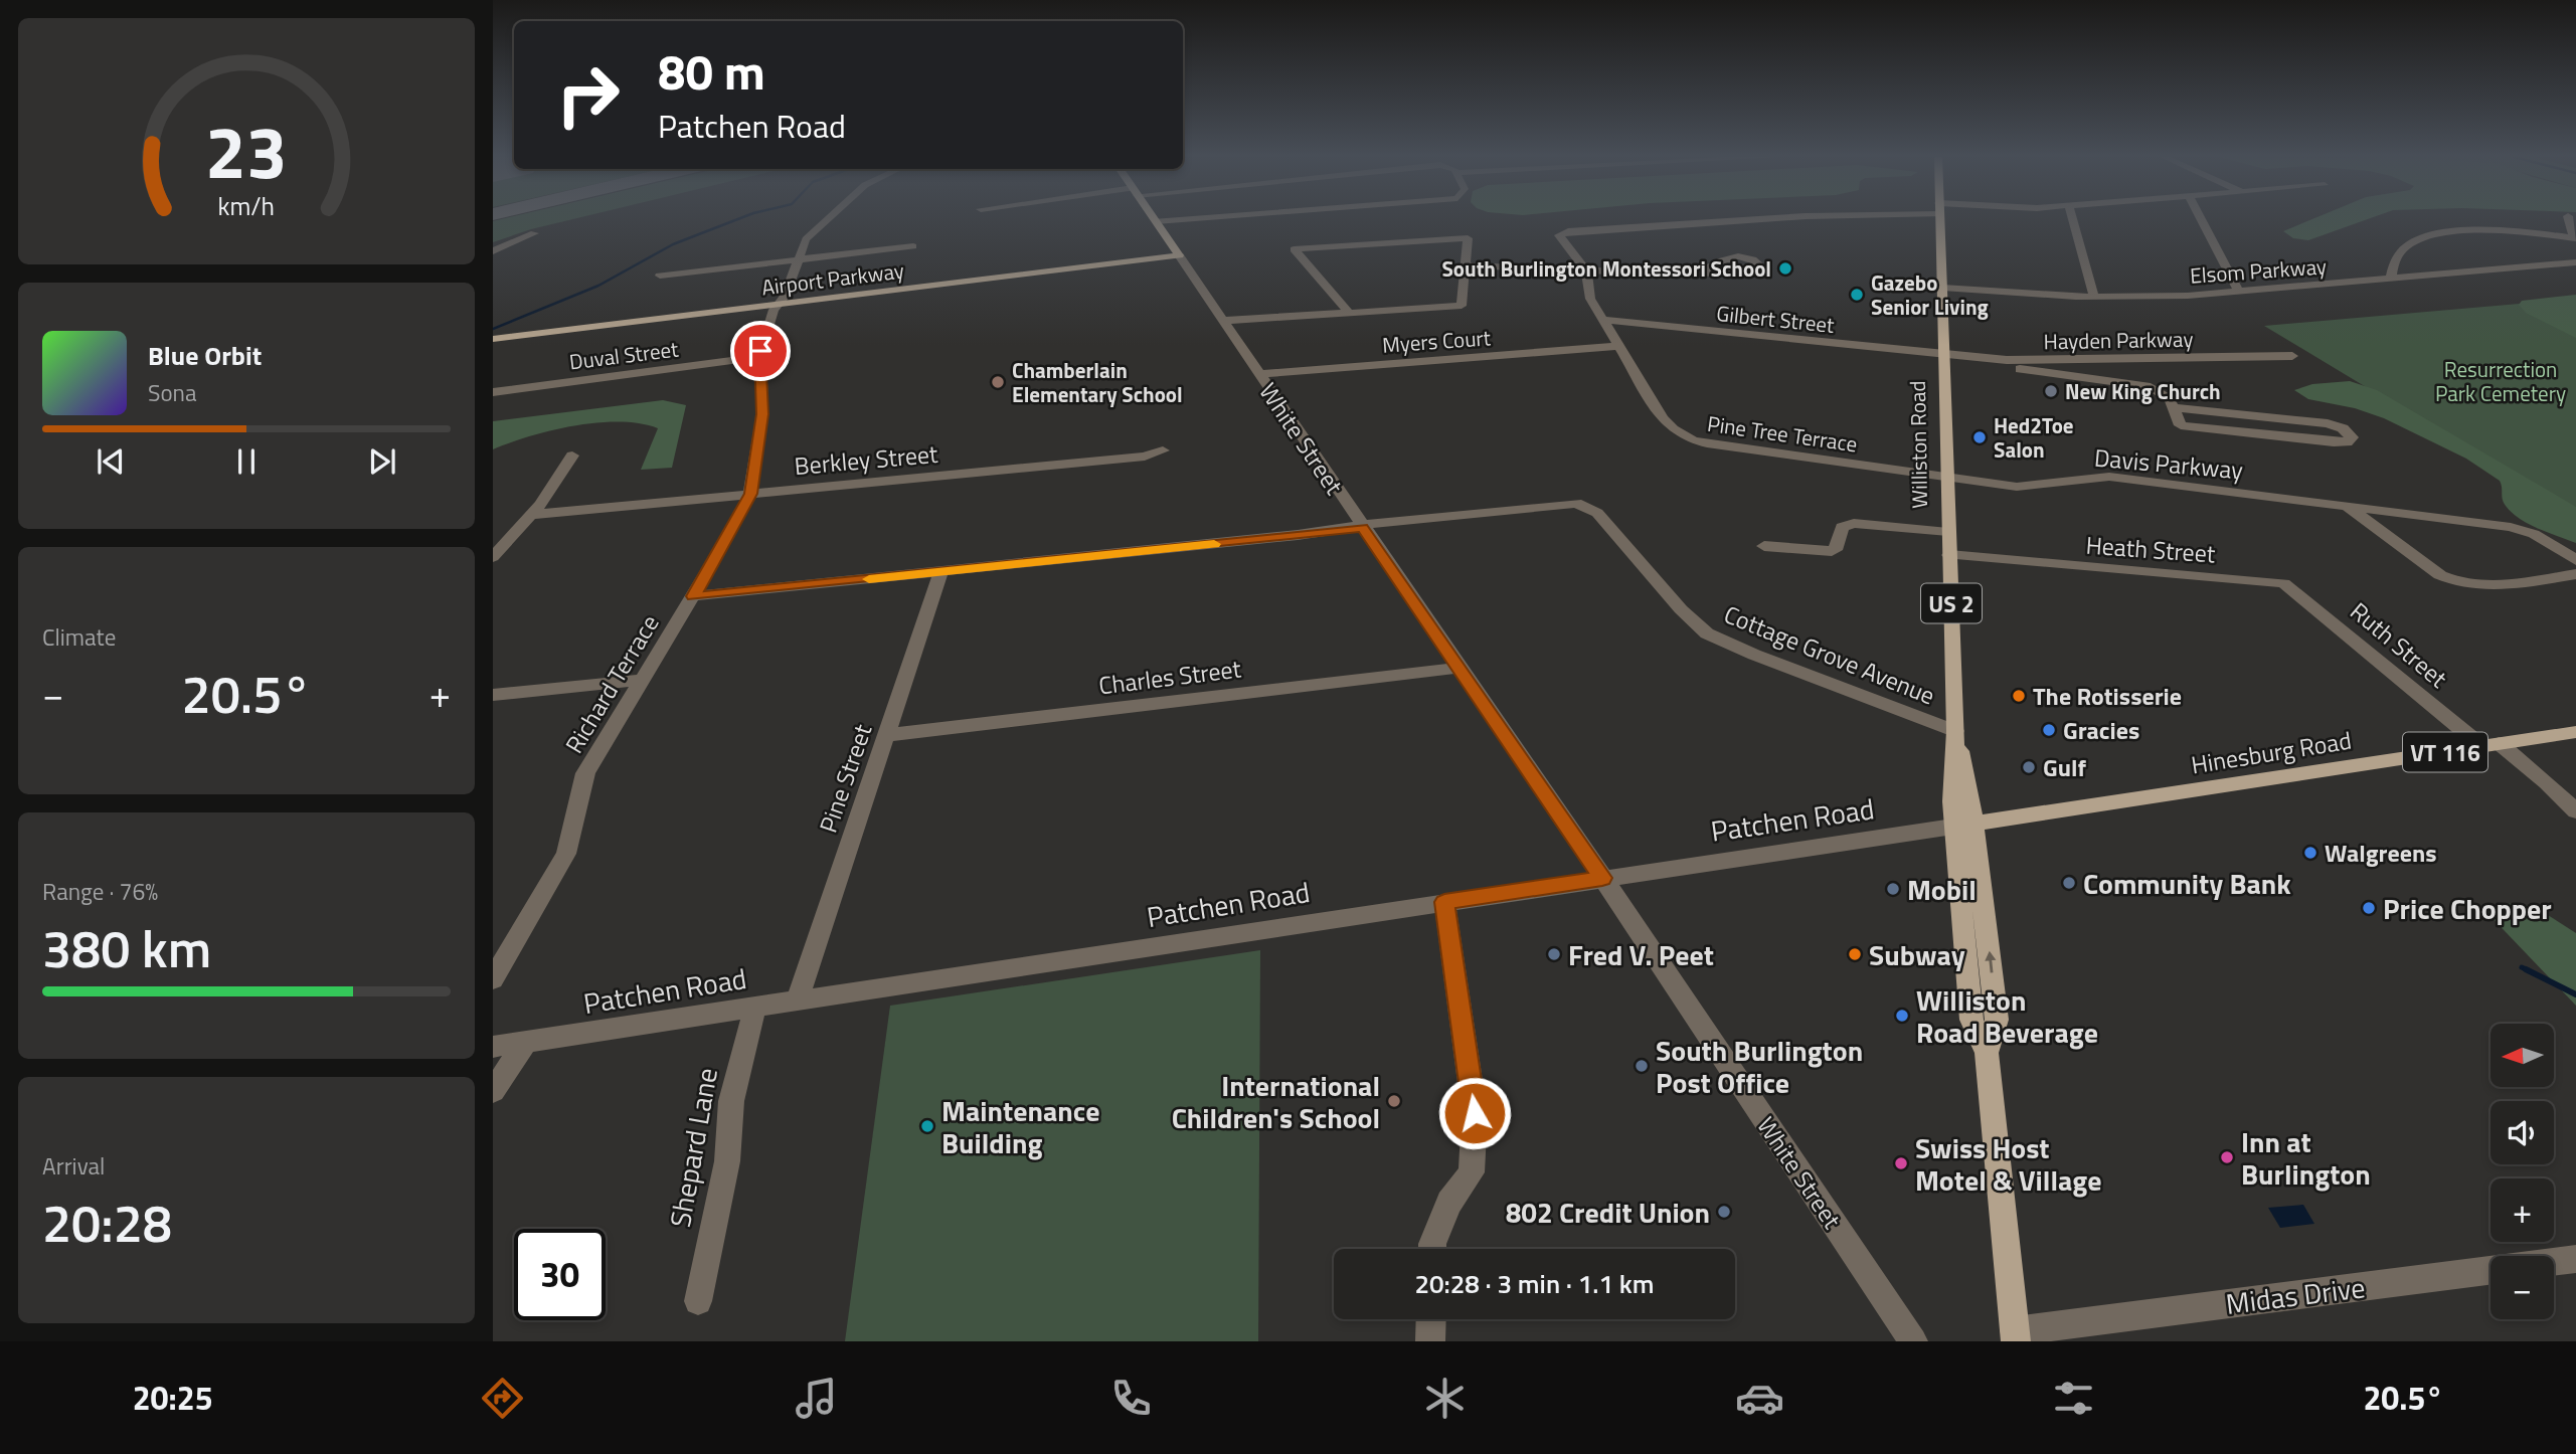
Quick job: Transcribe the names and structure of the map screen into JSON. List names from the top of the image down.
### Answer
{
  "streets": {
    "main road": [
      "Airport Parkway",
      "White Street",
      "Williston Road",
      "US 2",
      "Hinesburg Road",
      "VT 116"
    ],
    "street": [
      "Elsom Parkway",
      "Gilbert Street",
      "Hayden Parkway",
      "Myers Court",
      "Duval Street",
      "Pine Tree Terrace",
      "Berkley Street",
      "Davis Parkway",
      "Heath Street",
      "Ruth Street",
      "Cottage Grove Avenue",
      "Charles Street",
      "Richard Terrace",
      "Pine Street",
      "Patchen Road",
      "Shepard Lane",
      "Midas Drive"
    ]
  },
  "crossings": [
    ["Elsom Parkway", "Williston Road"],
    ["Airport Parkway", "White Street"],
    ["Gilbert Street", "Hayden Parkway"],
    ["Gilbert Street", "Pine Tree Terrace"],
    ["Gilbert Street", "Williston Road"],
    ["Hayden Parkway", "Williston Road"],
    ["Myers Court", "Pine Tree Terrace"],
    ["Myers Court", "White Street"],
    ["Pine Tree Terrace", "Williston Road"],
    ["Pine Tree Terrace", "Davis Parkway"],
    ["White Street", "Cottage Grove Avenue"],
    ["White Street", "Charles Street"],
    ["White Street", "Patchen Road"],
    ["Williston Road", "Davis Parkway"],
    ["Williston Road", "Heath Street"],
    ["Williston Road", "Cottage Grove Avenue"],
    ["Williston Road", "Hinesburg Road"],
    ["Williston Road", "Patchen Road"],
    ["Williston Road", "Midas Drive"],
    ["Berkley Street", "Richard Terrace"],
    ["Heath Street", "Ruth Street"],
    ["Ruth Street", "Hinesburg Road"],
    ["Charles Street", "Pine Street"],
    ["Hinesburg Road", "Patchen Road"],
    ["Pine Street", "Patchen Road"],
    ["Patchen Road", "Shepard Lane"]
  ],
  "parks": ["Resurrection Park Cemetery"],
  "places": [
    "South Burlington Montessori School",
    "Gazebo Senior Living",
    "Chamberlain Elementary School",
    "New King Church",
    "Hed2Toe Salon",
    "The Rotisserie",
    "Gracies",
    "Gulf",
    "Walgreens",
    "Community Bank",
    "Mobil",
    "Price Chopper",
    "Fred V. Peet",
    "Subway",
    "Williston Road Beverage",
    "South Burlington Post Office",
    "International Children's School",
    "Maintenance Building",
    "Inn at Burlington",
    "Swiss Host Motel & Village",
    "802 Credit Union"
  ],
  "north": "left",
  "page": {
    "turn": ["80 m", "Patchen Road"],
    "song": ["Blue Orbit", "Sona"],
    "tile": [
      "Climate",
      ["Range · 76%", "380 km"],
      ["Arrival", "20:28"]
    ],
    "heat": ["−", "20.5°", "+"],
    "map_buttons": ["+", "−"],
    "limit": "30",
    "trip": "20:28 · 3 min · 1.1 km",
    "tabs": ["20:25", "20.5°"],
    "gauge": ["23", "km/h"]
  }
}
